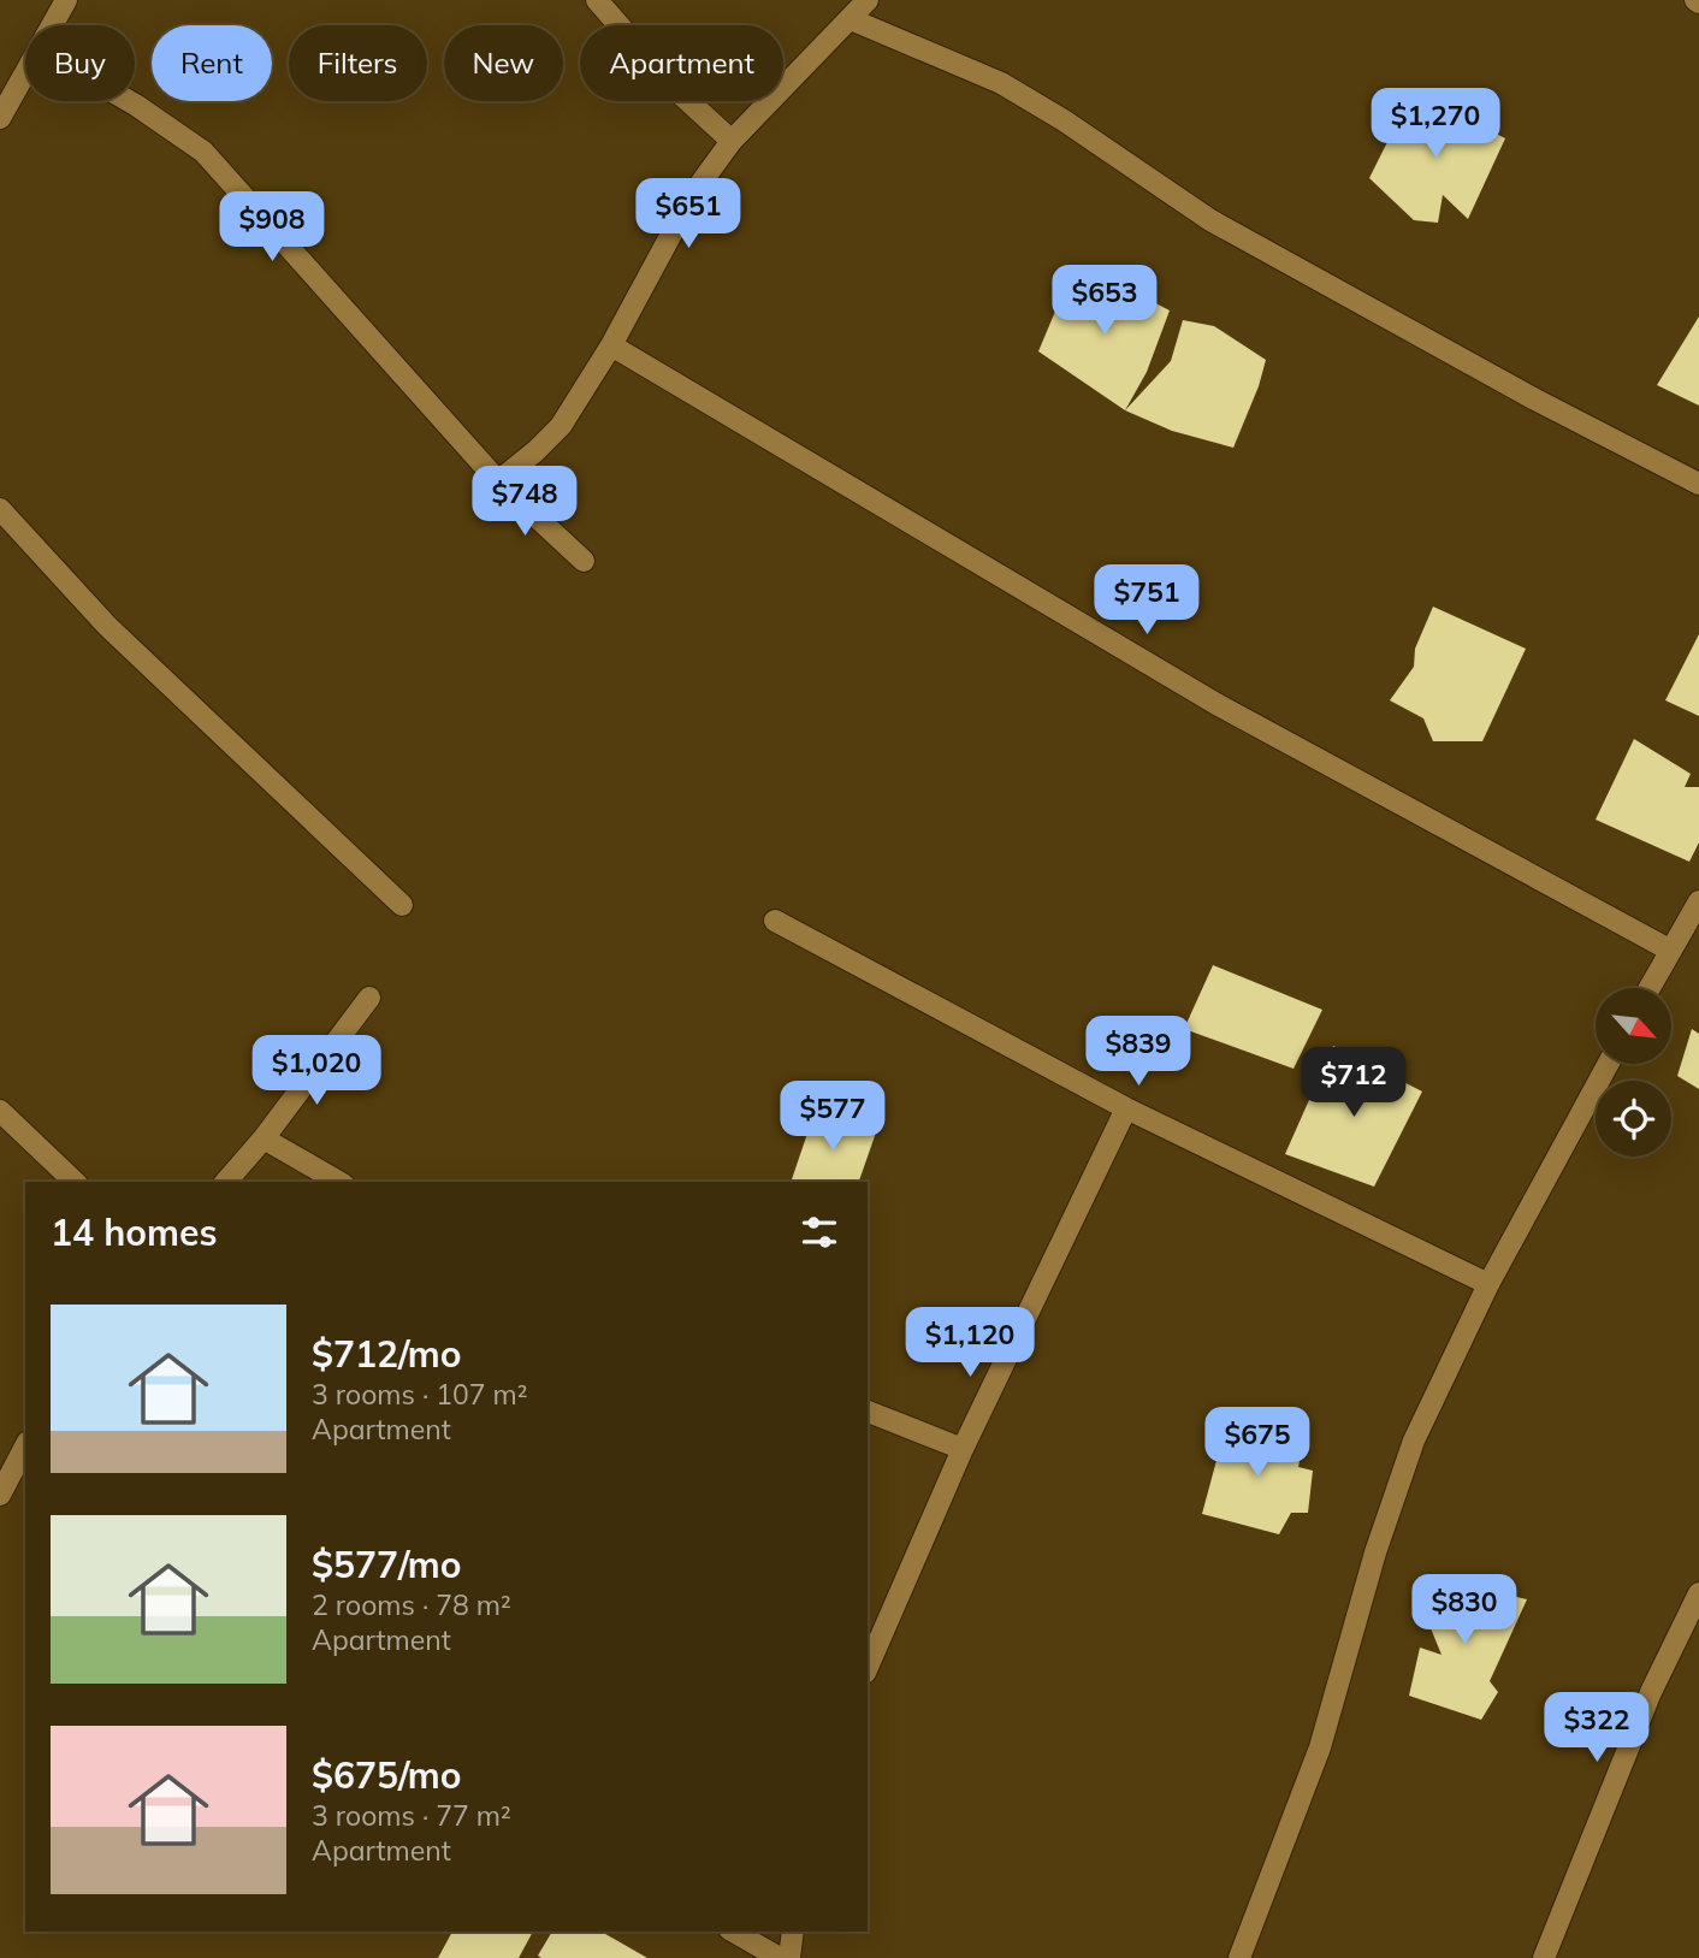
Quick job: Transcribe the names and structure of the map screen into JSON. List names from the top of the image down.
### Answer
{
  "north": "bottom right",
  "page": {
    "chip": [
      "Buy",
      "Rent",
      "Filters",
      "New",
      "Apartment"
    ],
    "price": [
      "$1,270",
      "$651",
      "$908",
      "$653",
      "$748",
      "$751",
      "$839",
      "$1,020",
      "$712",
      "$577",
      "$1,120",
      "$675",
      "$830",
      "$322"
    ],
    "heading": "14 homes",
    "list": [
      {
        "name": "$712/mo",
        "note": "3 rooms · 107 m² · Apartment"
      },
      {
        "name": "$577/mo",
        "note": "2 rooms · 78 m² · Apartment"
      },
      {
        "name": "$675/mo",
        "note": "3 rooms · 77 m² · Apartment"
      }
    ]
  }
}
